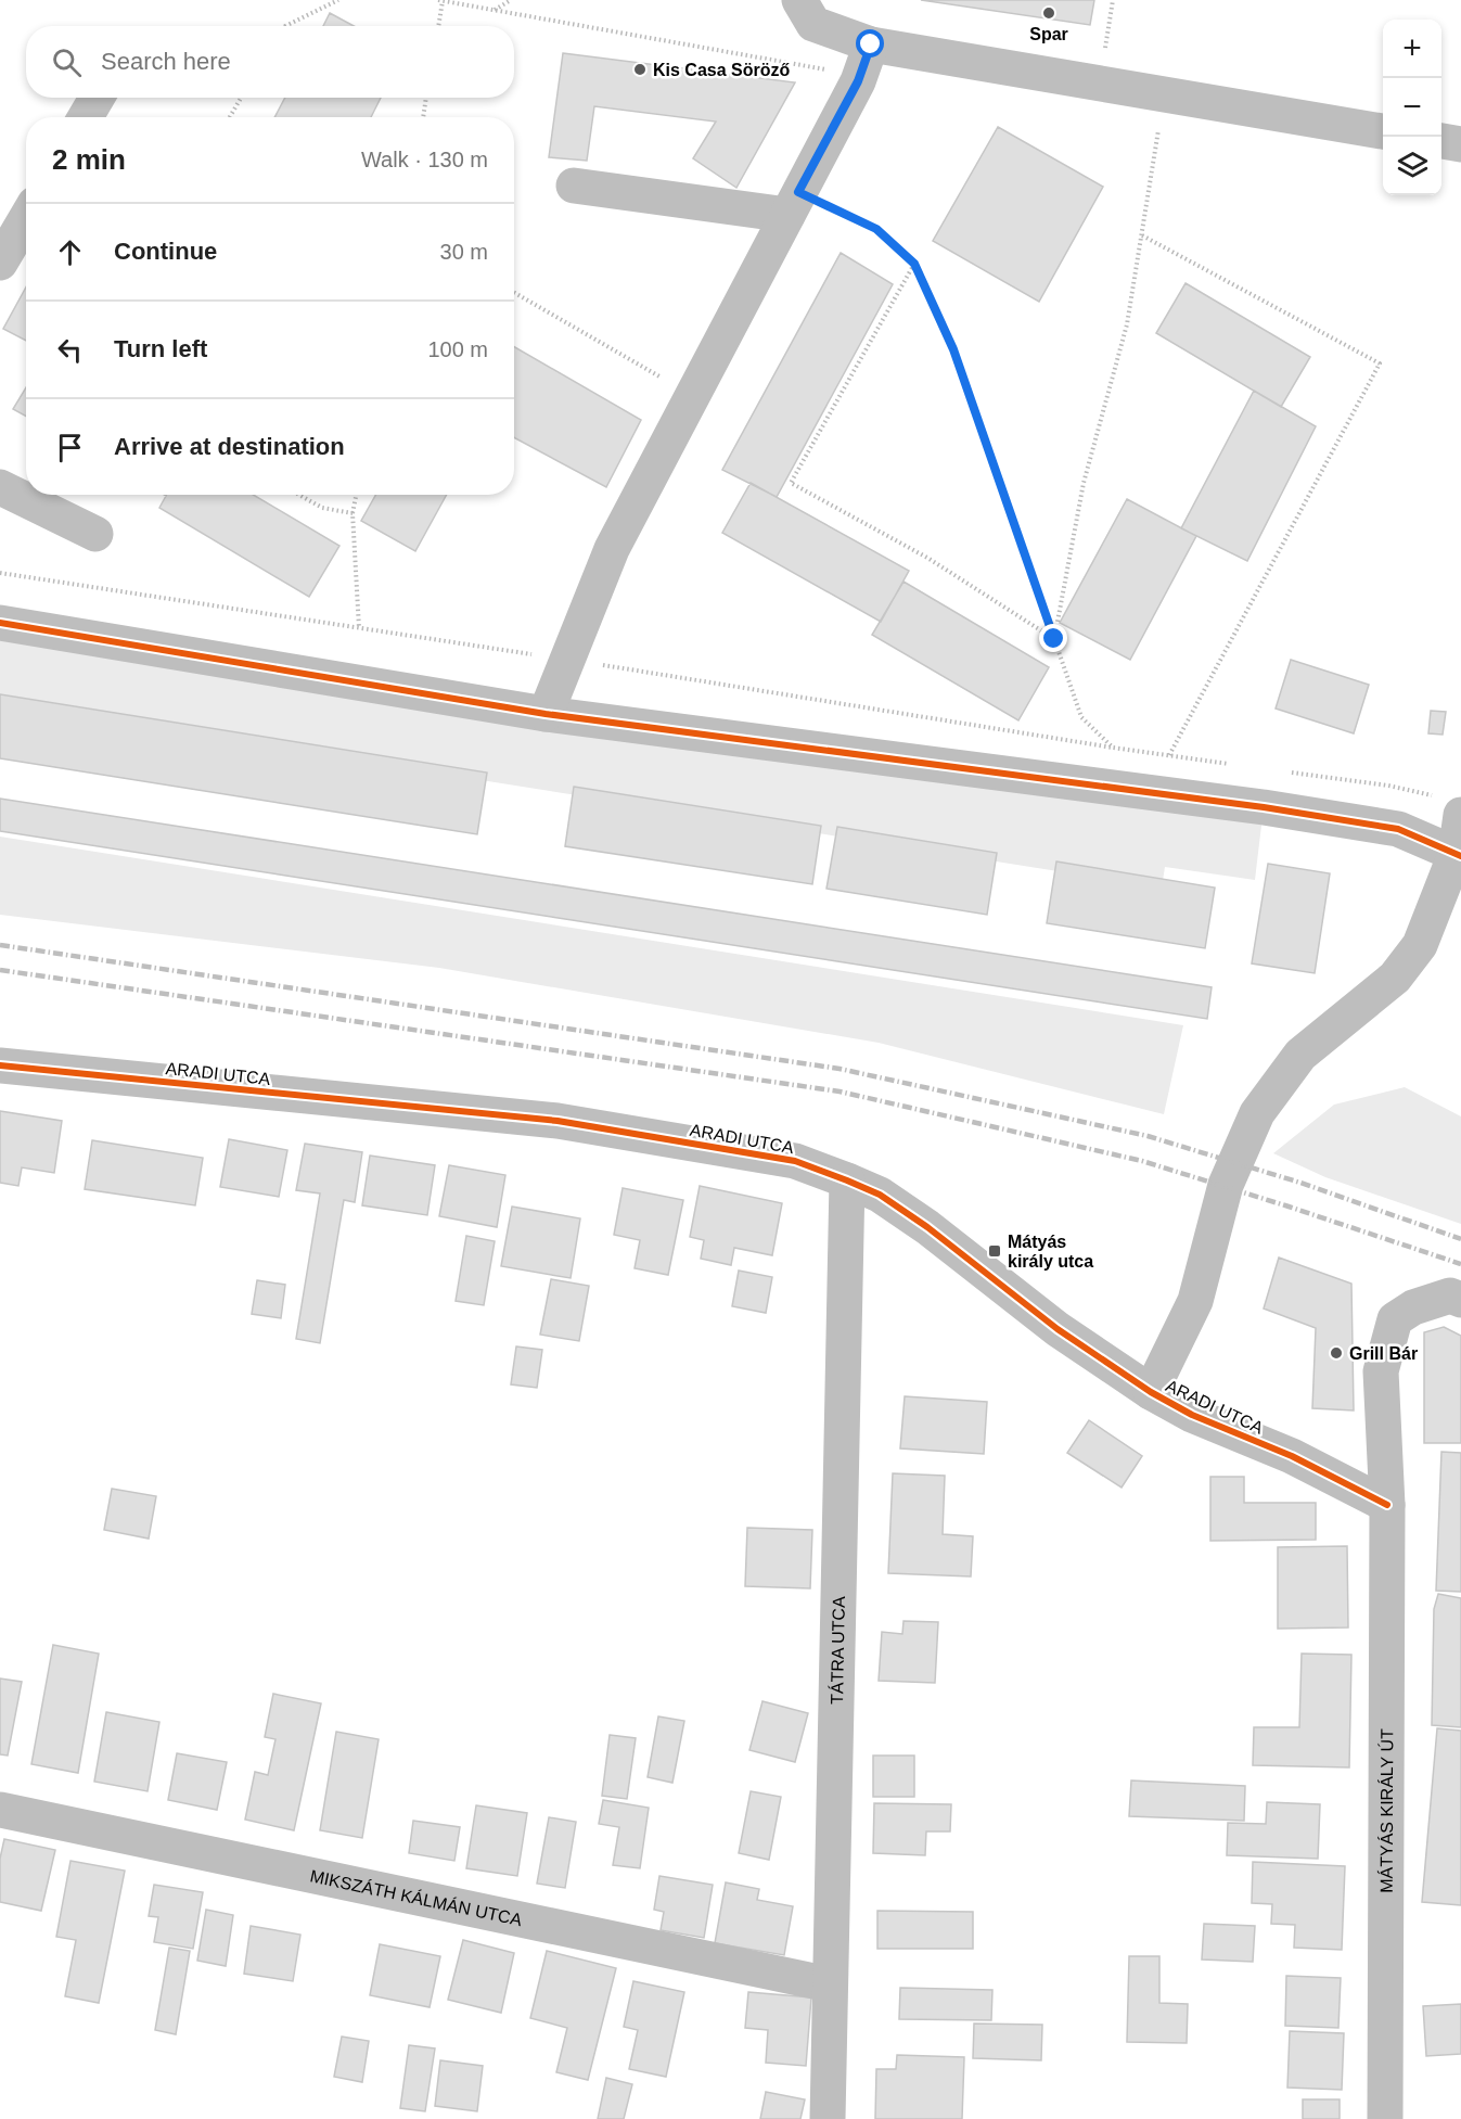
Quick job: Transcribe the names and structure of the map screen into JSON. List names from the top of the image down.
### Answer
{
  "streets": {
    "street": [
      "ARADI UTCA",
      "TÁTRA UTCA",
      "MÁTYÁS KIRÁLY ÚT",
      "MIKSZÁTH KÁLMÁN UTCA"
    ]
  },
  "crossings": [
    ["ARADI UTCA", "TÁTRA UTCA"],
    ["ARADI UTCA", "MÁTYÁS KIRÁLY ÚT"],
    ["TÁTRA UTCA", "MIKSZÁTH KÁLMÁN UTCA"]
  ],
  "places": {
    "other": ["Spar", "Kis Casa Söröző", "Grill Bár"],
    "transit": ["Mátyás király utca"]
  },
  "page": {
    "map_buttons": ["+", "−"],
    "search": "Search here",
    "heading": ["2 min", "Walk · 130 m"],
    "list": [
      ["Continue", "30 m"],
      ["Turn left", "100 m"],
      "Arrive at destination"
    ]
  }
}
